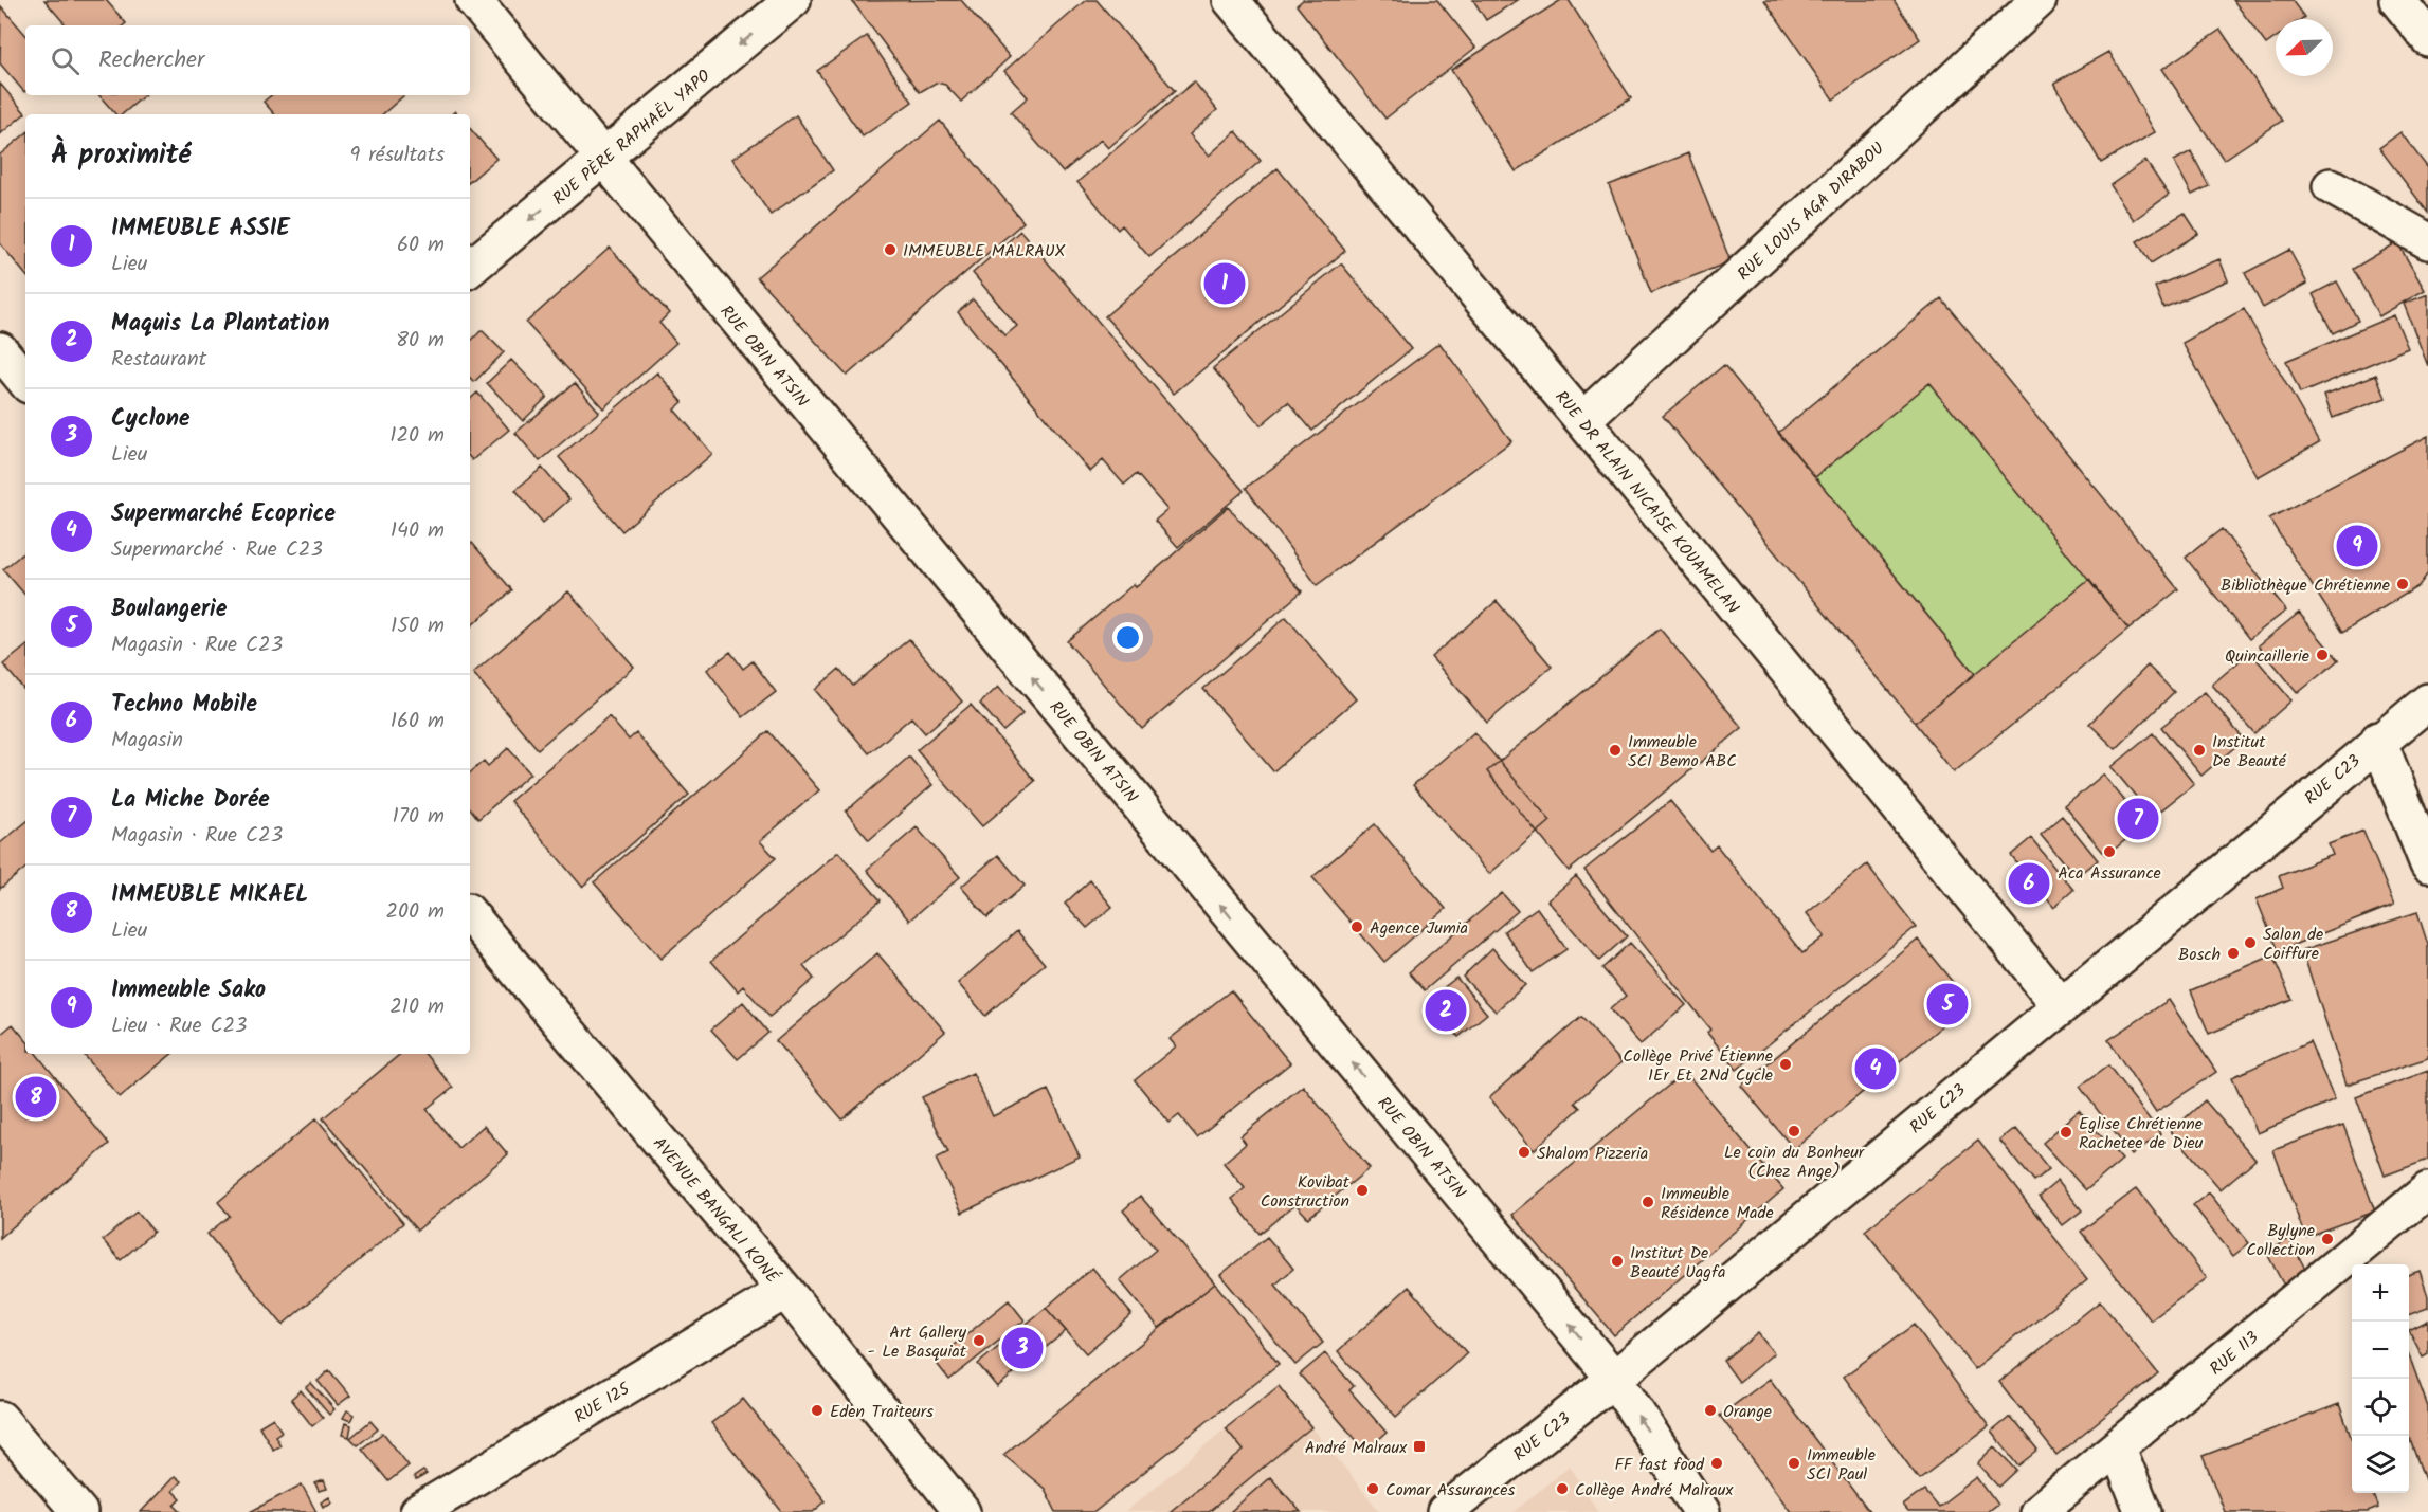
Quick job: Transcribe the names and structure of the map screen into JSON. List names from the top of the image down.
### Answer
{
  "streets": {
    "street": [
      "RUE PÈRE RAPHAËL YAPO",
      "RUE LOUIS AGA DIRABOU",
      "RUE OBIN ATSIN",
      "RUE DR ALAIN NICAISE KOUAMELAN",
      "RUE C23",
      "AVENUE BANGALI KONÉ",
      "RUE I13",
      "RUE I25"
    ]
  },
  "crossings": [
    ["RUE PÈRE RAPHAËL YAPO", "RUE OBIN ATSIN"],
    ["RUE LOUIS AGA DIRABOU", "RUE DR ALAIN NICAISE KOUAMELAN"],
    ["RUE OBIN ATSIN", "RUE C23"],
    ["RUE DR ALAIN NICAISE KOUAMELAN", "RUE C23"],
    ["AVENUE BANGALI KONÉ", "RUE I25"]
  ],
  "one_way": ["RUE PÈRE RAPHAËL YAPO", "RUE OBIN ATSIN"],
  "places": {
    "other": [
      "IMMEUBLE MALRAUX",
      "Bibliothèque Chrétienne",
      "Quincaillerie",
      "Immeuble SCI Bemo ABC",
      "Institut De Beauté",
      "Aca Assurance",
      "Agence Jumia",
      "Salon de Coiffure",
      "Bosch",
      "Collège Privé Étienne 1Er Et 2Nd Cycle",
      "Le coin du Bonheur (Chez Ange)",
      "Eglise Chrétienne Rachetee de Dieu",
      "Shalom Pizzeria",
      "Kovibat Construction",
      "Immeuble Résidence Made",
      "Bylyne Collection",
      "Institut De Beauté Uagfa",
      "Art Gallery - Le Basquiat",
      "Eden Traiteurs",
      "Orange",
      "FF fast food",
      "Immeuble SCI Paul",
      "Comar Assurances",
      "Collège André Malraux"
    ],
    "transit": ["André Malraux"]
  },
  "north": "bottom left",
  "page": {
    "search": "Rechercher",
    "heading": ["À proximité", "9 résultats"],
    "list": [
      {
        "mark": "1",
        "name": "IMMEUBLE ASSIE",
        "note": "Lieu",
        "value": "60 m"
      },
      {
        "mark": "2",
        "name": "Maquis La Plantation",
        "note": "Restaurant",
        "value": "80 m"
      },
      {
        "mark": "3",
        "name": "Cyclone",
        "note": "Lieu",
        "value": "120 m"
      },
      {
        "mark": "4",
        "name": "Supermarché Ecoprice",
        "note": "Supermarché · Rue C23",
        "value": "140 m"
      },
      {
        "mark": "5",
        "name": "Boulangerie",
        "note": "Magasin · Rue C23",
        "value": "150 m"
      },
      {
        "mark": "6",
        "name": "Techno Mobile",
        "note": "Magasin",
        "value": "160 m"
      },
      {
        "mark": "7",
        "name": "La Miche Dorée",
        "note": "Magasin · Rue C23",
        "value": "170 m"
      },
      {
        "mark": "8",
        "name": "IMMEUBLE MIKAEL",
        "note": "Lieu",
        "value": "200 m"
      },
      {
        "mark": "9",
        "name": "Immeuble Sako",
        "note": "Lieu · Rue C23",
        "value": "210 m"
      }
    ],
    "pins": [
      "1",
      "9",
      "7",
      "6",
      "5",
      "2",
      "4",
      "8",
      "3"
    ],
    "map_buttons": ["+", "−"]
  }
}
